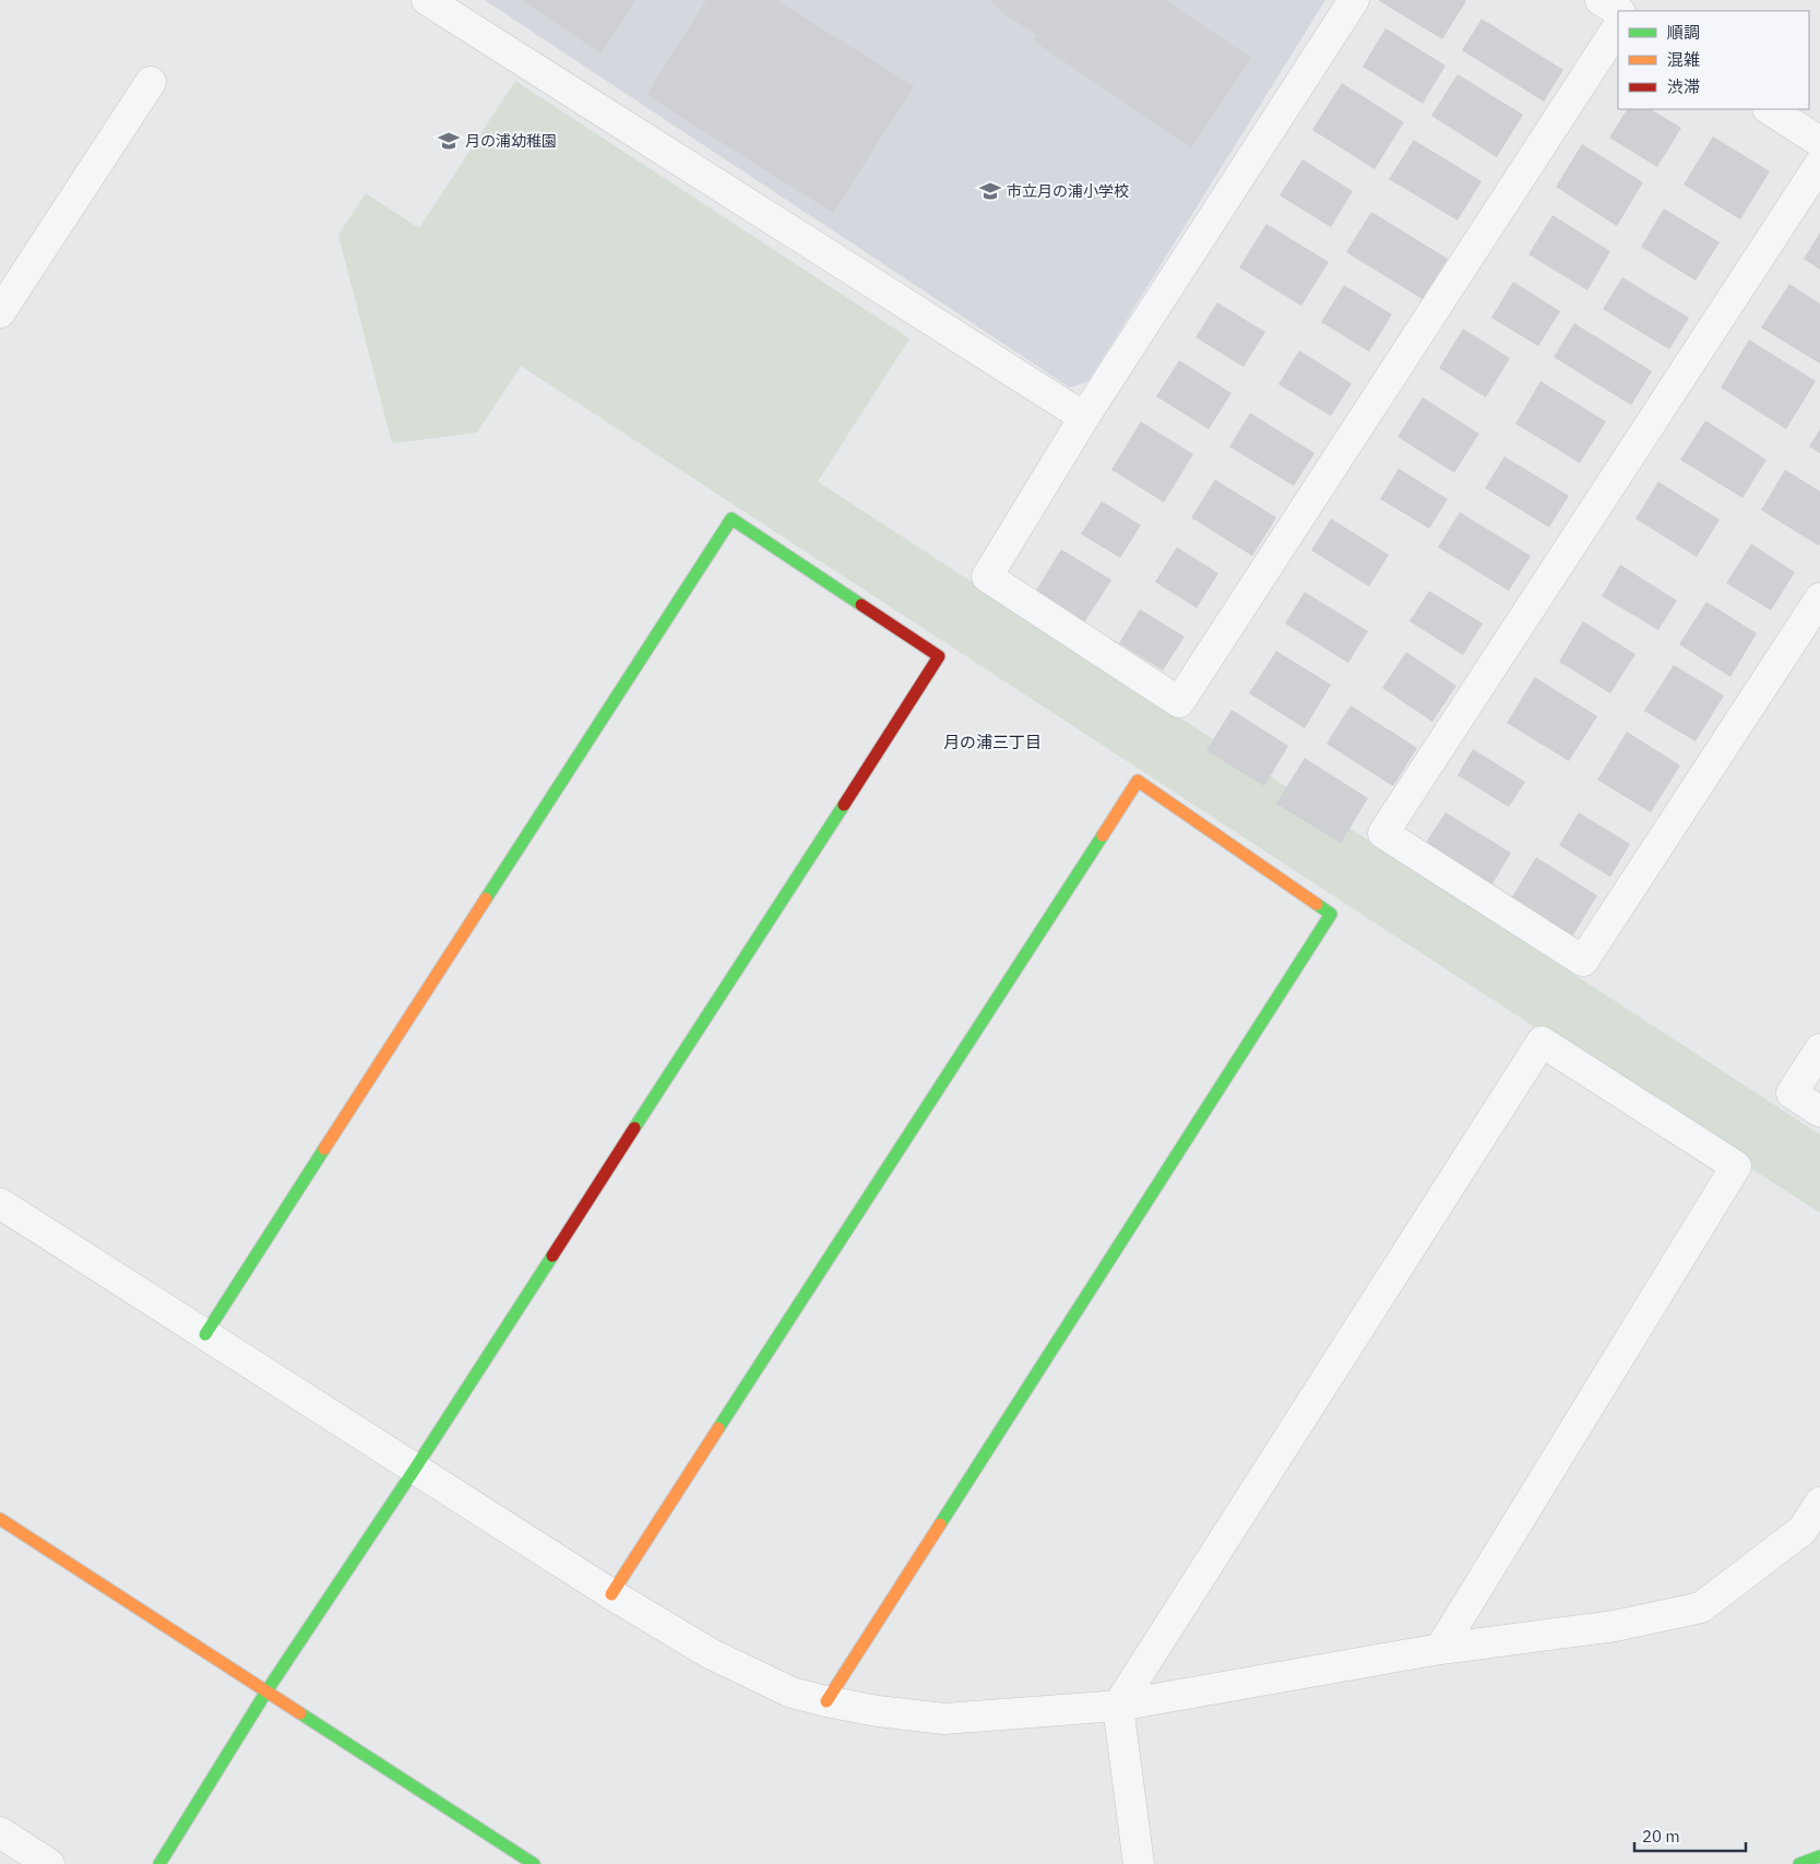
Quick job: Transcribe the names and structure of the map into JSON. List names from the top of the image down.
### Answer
{
  "districts": ["月の浦三丁目"],
  "places": {
    "school or university": ["月の浦幼稚園", "市立月の浦小学校"]
  },
  "legend": ["順調", "混雑", "渋滞"],
  "scale_bar": "20 m"
}
